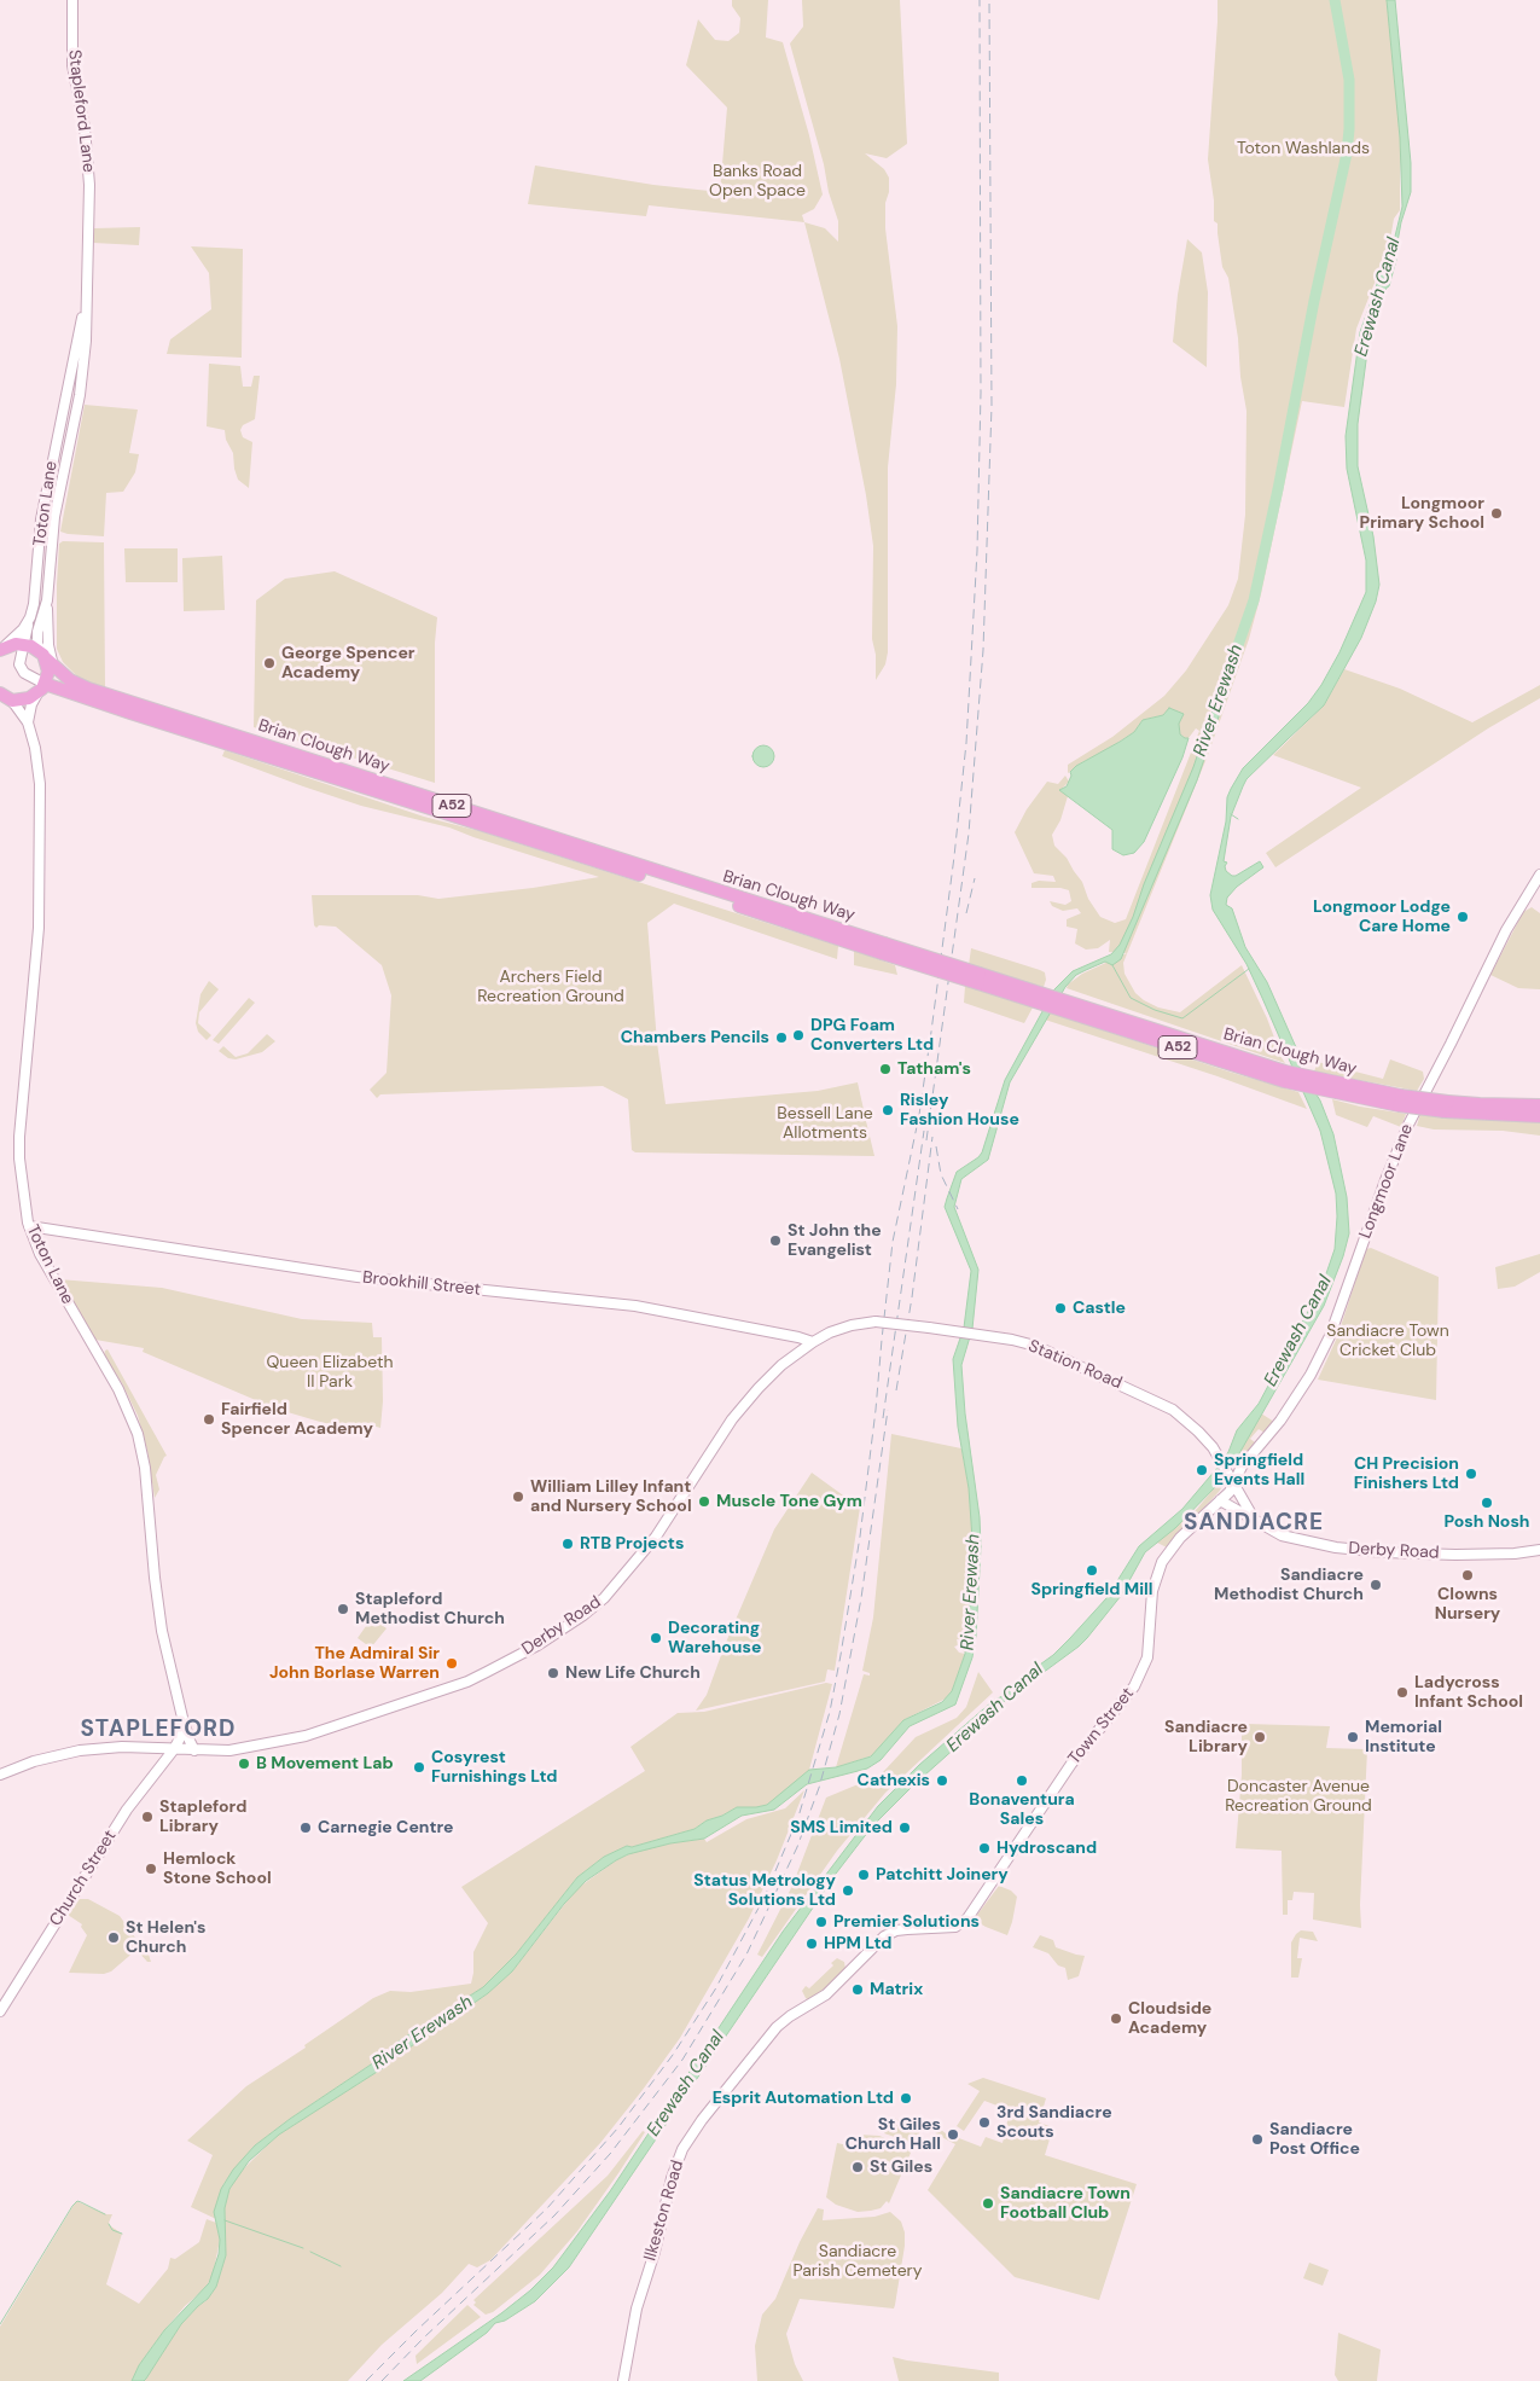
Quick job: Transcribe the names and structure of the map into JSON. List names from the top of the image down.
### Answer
{
  "streets": {
    "highway": ["Brian Clough Way", "A52"],
    "main road": [
      "Stapleford Lane",
      "Toton Lane",
      "Longmoor Lane",
      "Brookhill Street",
      "Station Road",
      "Derby Road",
      "Town Street",
      "Church Street",
      "Ilkeston Road"
    ]
  },
  "crossings": [
    ["Stapleford Lane", "Toton Lane"],
    ["Toton Lane", "Brian Clough Way"],
    ["Toton Lane", "Brookhill Street"],
    ["Toton Lane", "Derby Road"],
    ["Longmoor Lane", "Station Road"],
    ["Longmoor Lane", "Derby Road"],
    ["Longmoor Lane", "Town Street"],
    ["Brookhill Street", "Derby Road"],
    ["Station Road", "Derby Road"],
    ["Station Road", "Town Street"],
    ["Derby Road", "Town Street"],
    ["Derby Road", "Church Street"],
    ["Town Street", "Ilkeston Road"]
  ],
  "districts": ["SANDIACRE", "STAPLEFORD"],
  "water": ["Erewash Canal", "River Erewash"],
  "parks": [
    "Toton Washlands",
    "Banks Road Open Space",
    "Archers Field Recreation Ground",
    "Bessell Lane Allotments",
    "Sandiacre Town Cricket Club",
    "Queen Elizabeth II Park",
    "Doncaster Avenue Recreation Ground",
    "Sandiacre Parish Cemetery"
  ],
  "places": [
    "Longmoor Primary School",
    "George Spencer Academy",
    "Longmoor Lodge Care Home",
    "DPG Foam Converters Ltd",
    "Chambers Pencils",
    "Tatham's",
    "Risley Fashion House",
    "St John the Evangelist",
    "Castle",
    "Fairfield Spencer Academy",
    "Springfield Events Hall",
    "CH Precision Finishers Ltd",
    "William Lilley Infant and Nursery School",
    "Muscle Tone Gym",
    "Posh Nosh",
    "RTB Projects",
    "Springfield Mill",
    "Clowns Nursery",
    "Sandiacre Methodist Church",
    "Stapleford Methodist Church",
    "Decorating Warehouse",
    "The Admiral Sir John Borlase Warren",
    "New Life Church",
    "Ladycross Infant School",
    "Sandiacre Library",
    "Memorial Institute",
    "B Movement Lab",
    "Cosyrest Furnishings Ltd",
    "Cathexis",
    "Bonaventura Sales",
    "Stapleford Library",
    "Carnegie Centre",
    "SMS Limited",
    "Hydroscand",
    "Hemlock Stone School",
    "Patchitt Joinery",
    "Status Metrology Solutions Ltd",
    "Premier Solutions",
    "St Helen's Church",
    "HPM Ltd",
    "Matrix",
    "Cloudside Academy",
    "Esprit Automation Ltd",
    "3rd Sandiacre Scouts",
    "St Giles Church Hall",
    "Sandiacre Post Office",
    "St Giles",
    "Sandiacre Town Football Club"
  ]
}
